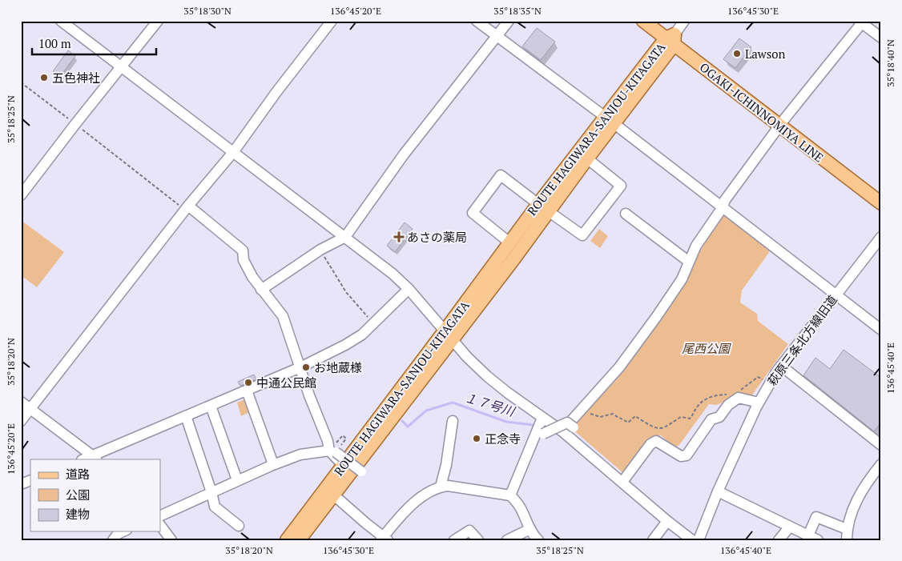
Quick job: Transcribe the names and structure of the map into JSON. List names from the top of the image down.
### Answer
{
  "streets": {
    "main road": ["OGAKI-ICHINNOMIYA LINE", "ROUTE HAGIWARA-SANJOU-KITAGATA"],
    "street": ["萩原三条北方線旧道"]
  },
  "crossings": [
    ["OGAKI-ICHINNOMIYA LINE", "ROUTE HAGIWARA-SANJOU-KITAGATA"]
  ],
  "water": ["１７号川"],
  "parks": ["尾西公園"],
  "places": {
    "other": [
      "Lawson",
      "五色神社",
      "お地蔵様",
      "中通公民館",
      "正念寺"
    ],
    "health": ["あさの薬局"]
  },
  "legend": ["道路", "公園", "建物"],
  "scale_bar": "100 m",
  "coordinates": [
    "35°18'30\"N",
    "136°45'20\"E",
    "35°18'35\"N",
    "136°45'30\"E",
    "35°18'40\"N",
    "35°18'25\"N",
    "35°18'20\"N",
    "136°45'40\"E"
  ]
}
